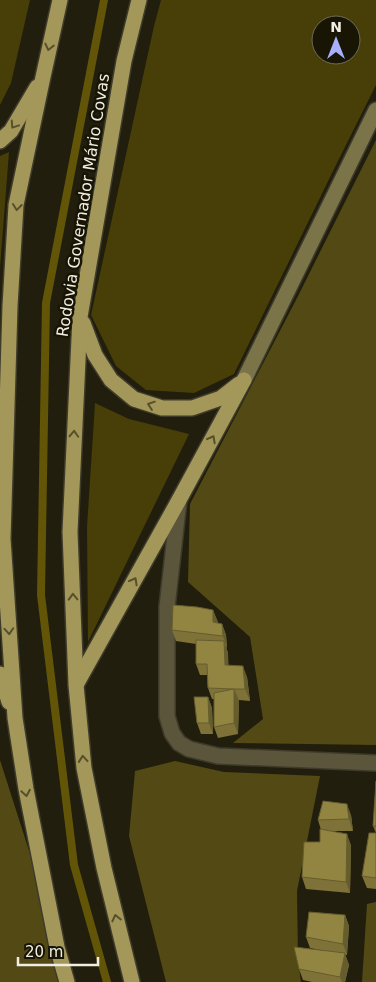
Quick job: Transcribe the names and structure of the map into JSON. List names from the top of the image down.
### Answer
{
  "streets": {
    "highway": ["Rodovia Governador Mário Covas"]
  },
  "scale_bar": "20 m",
  "north": "top"
}
